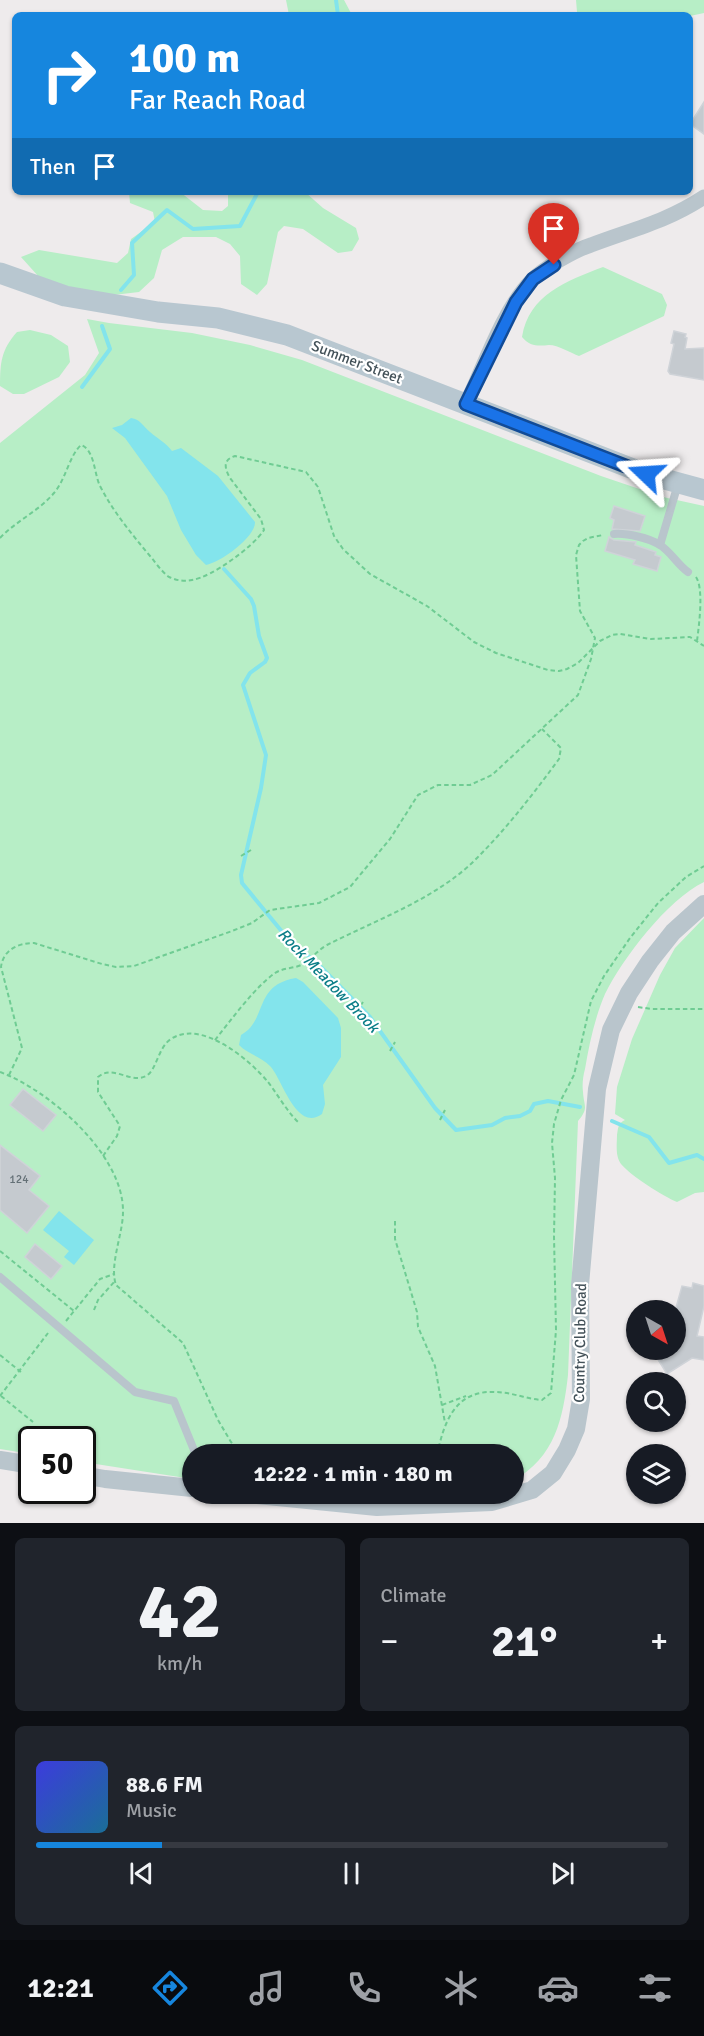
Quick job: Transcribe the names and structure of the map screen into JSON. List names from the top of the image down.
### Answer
{
  "streets": {
    "main road": ["Summer Street"],
    "street": ["Country Club Road"]
  },
  "water": ["Rock Meadow Brook"],
  "house_numbers": ["124"],
  "north": "bottom right",
  "page": {
    "turn": ["100 m", "Far Reach Road"],
    "then": "Then",
    "limit": "50",
    "trip": "12:22 · 1 min · 180 m",
    "tile": [
      ["42", "km/h"],
      "Climate"
    ],
    "heat": ["−", "21°", "+"],
    "song": ["88.6 FM", "Music"],
    "tabs": "12:21"
  }
}
